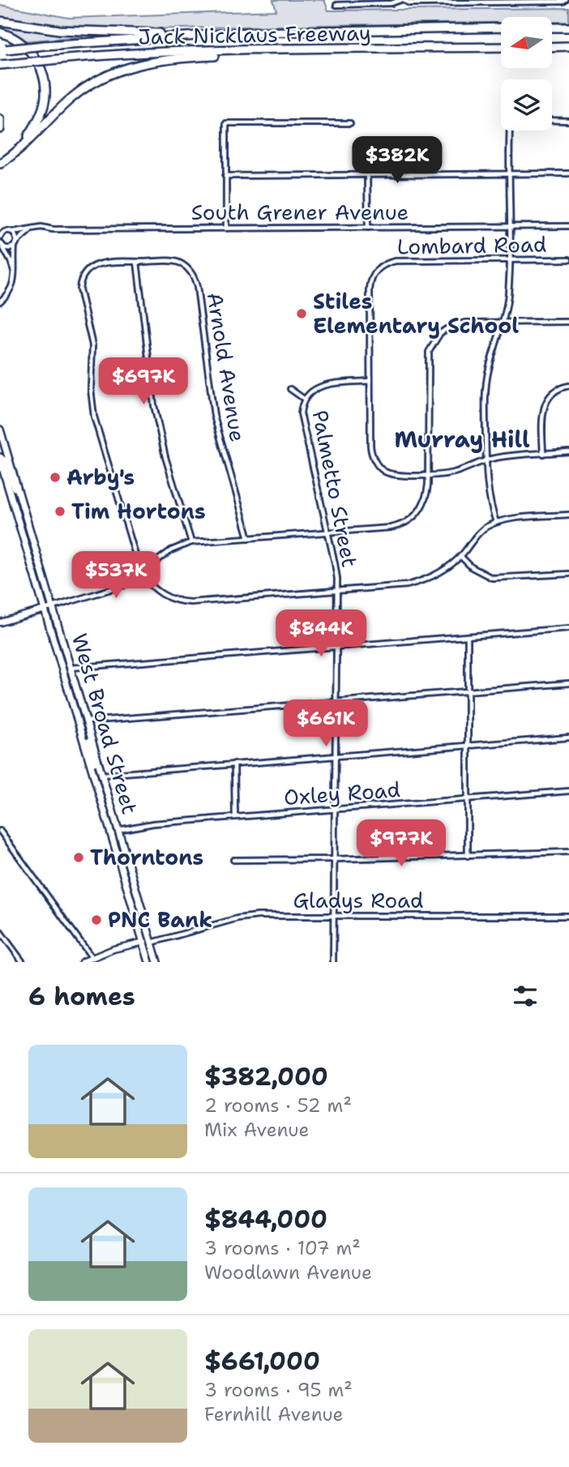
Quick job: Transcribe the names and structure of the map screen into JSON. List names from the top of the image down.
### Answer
{
  "streets": {
    "highway": ["Jack Nicklaus Freeway"],
    "main road": ["West Broad Street"],
    "street": [
      "South Grener Avenue",
      "Lombard Road",
      "Arnold Avenue",
      "Palmetto Street",
      "Oxley Road",
      "Gladys Road"
    ]
  },
  "crossings": [
    ["Lombard Road", "Palmetto Street"],
    ["Palmetto Street", "Oxley Road"],
    ["Palmetto Street", "Gladys Road"],
    ["West Broad Street", "Oxley Road"],
    ["West Broad Street", "Gladys Road"]
  ],
  "districts": ["Murray Hill"],
  "places": [
    "Stiles Elementary School",
    "Arby's",
    "Tim Hortons",
    "Thorntons",
    "PNC Bank"
  ],
  "north": "left",
  "page": {
    "price": [
      "$382K",
      "$697K",
      "$537K",
      "$844K",
      "$661K",
      "$977K"
    ],
    "heading": "6 homes",
    "list": [
      {
        "name": "$382,000",
        "note": "2 rooms · 52 m² · Mix Avenue"
      },
      {
        "name": "$844,000",
        "note": "3 rooms · 107 m² · Woodlawn Avenue"
      },
      {
        "name": "$661,000",
        "note": "3 rooms · 95 m² · Fernhill Avenue"
      }
    ]
  }
}
